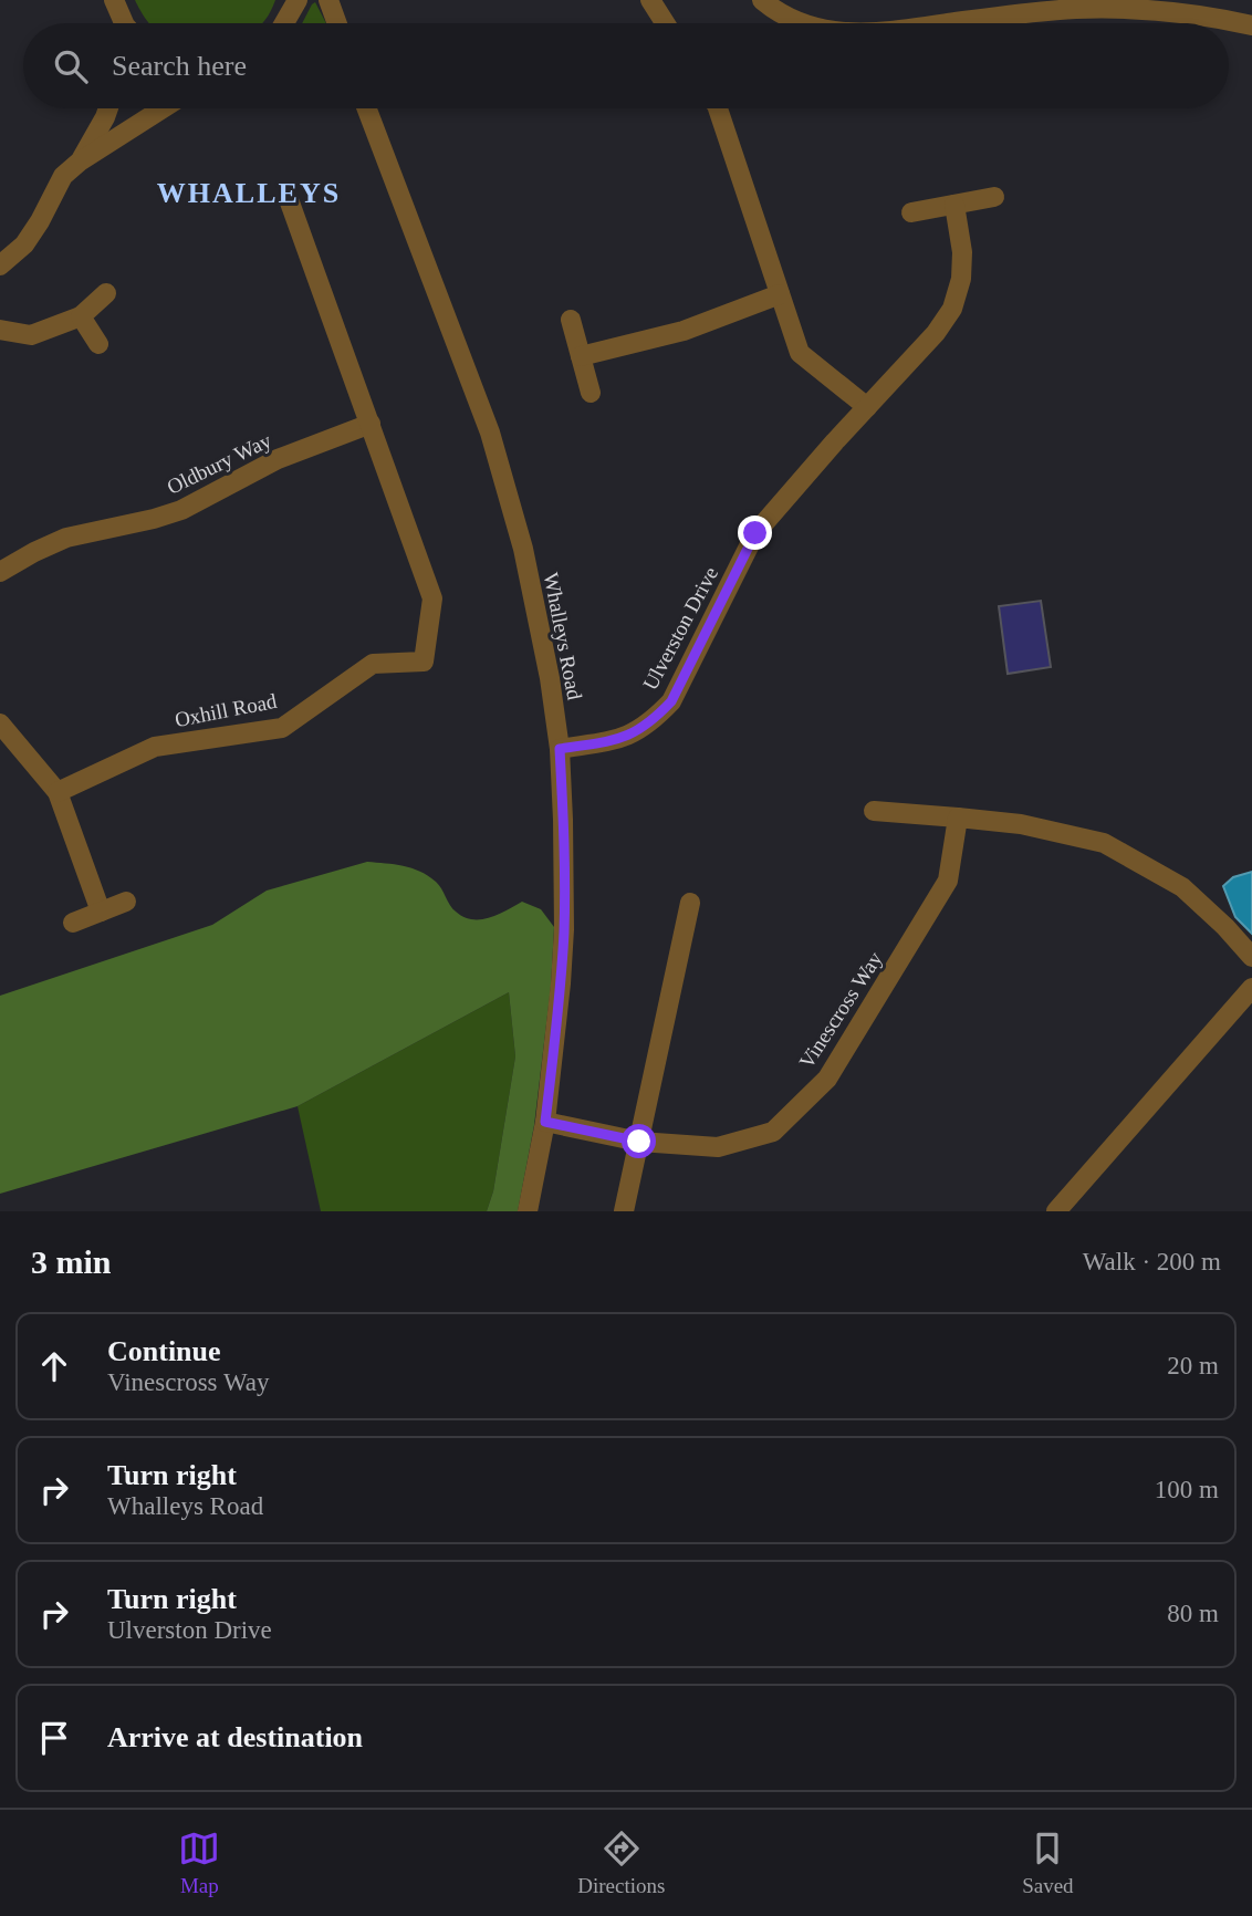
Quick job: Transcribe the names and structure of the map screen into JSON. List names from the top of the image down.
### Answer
{
  "streets": {
    "street": [
      "Oldbury Way",
      "Ulverston Drive",
      "Whalleys Road",
      "Oxhill Road",
      "Vinescross Way"
    ]
  },
  "crossings": [
    ["Oldbury Way", "Oxhill Road"],
    ["Ulverston Drive", "Whalleys Road"],
    ["Whalleys Road", "Vinescross Way"]
  ],
  "districts": ["WHALLEYS"],
  "page": {
    "search": "Search here",
    "heading": ["3 min", "Walk · 200 m"],
    "list": [
      ["Continue", "Vinescross Way", "20 m"],
      ["Turn right", "Whalleys Road", "100 m"],
      ["Turn right", "Ulverston Drive", "80 m"],
      "Arrive at destination"
    ],
    "nav": ["Map", "Directions", "Saved"]
  }
}
